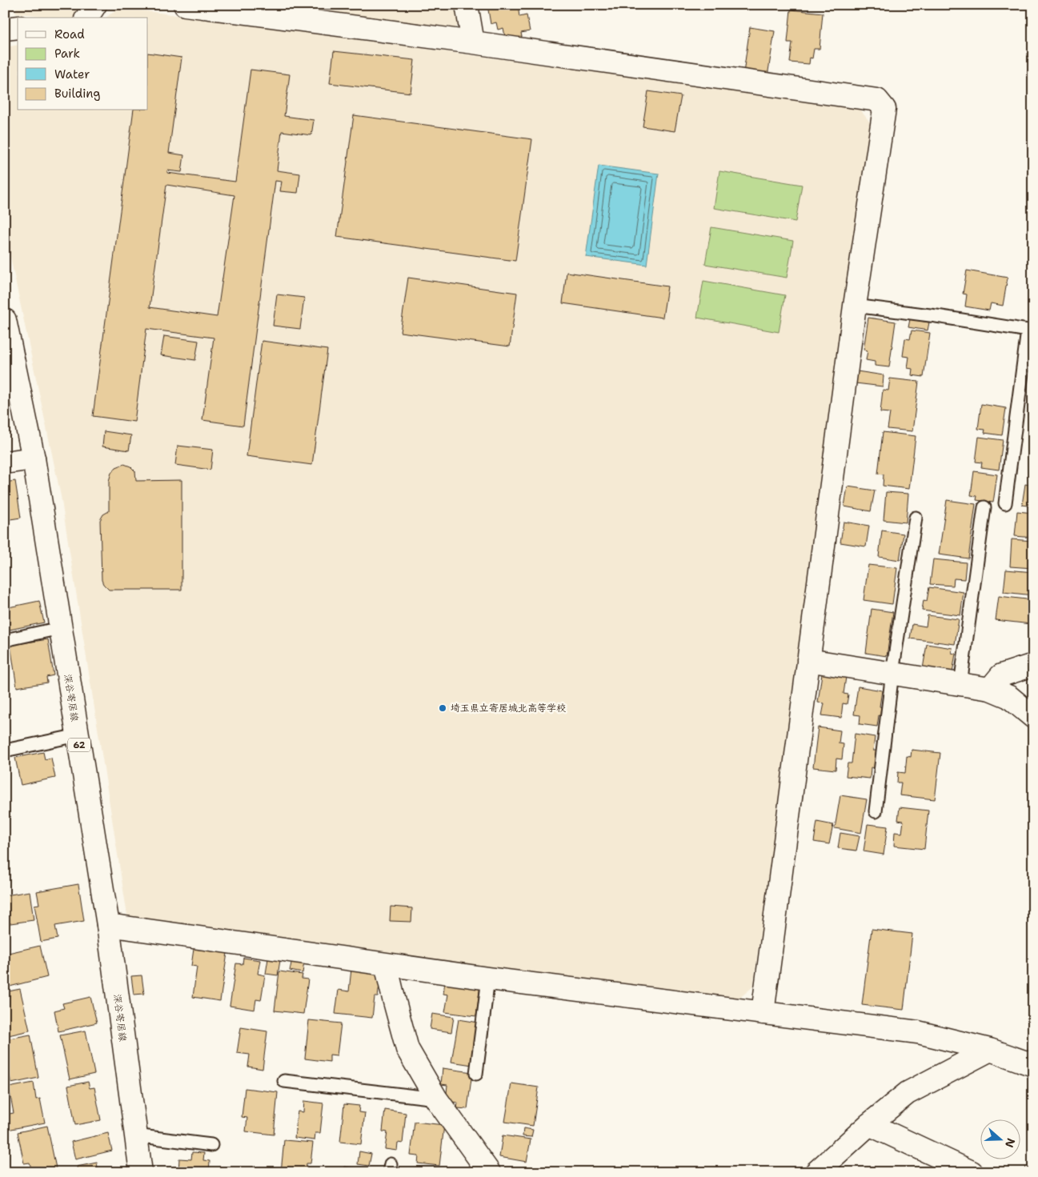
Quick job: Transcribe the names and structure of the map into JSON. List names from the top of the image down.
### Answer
{
  "streets": {
    "street": ["深谷寄居線", "62"]
  },
  "places": ["埼玉県立寄居城北高等学校"],
  "legend": [
    "Road",
    "Park",
    "Water",
    "Building"
  ],
  "north": "right"
}
